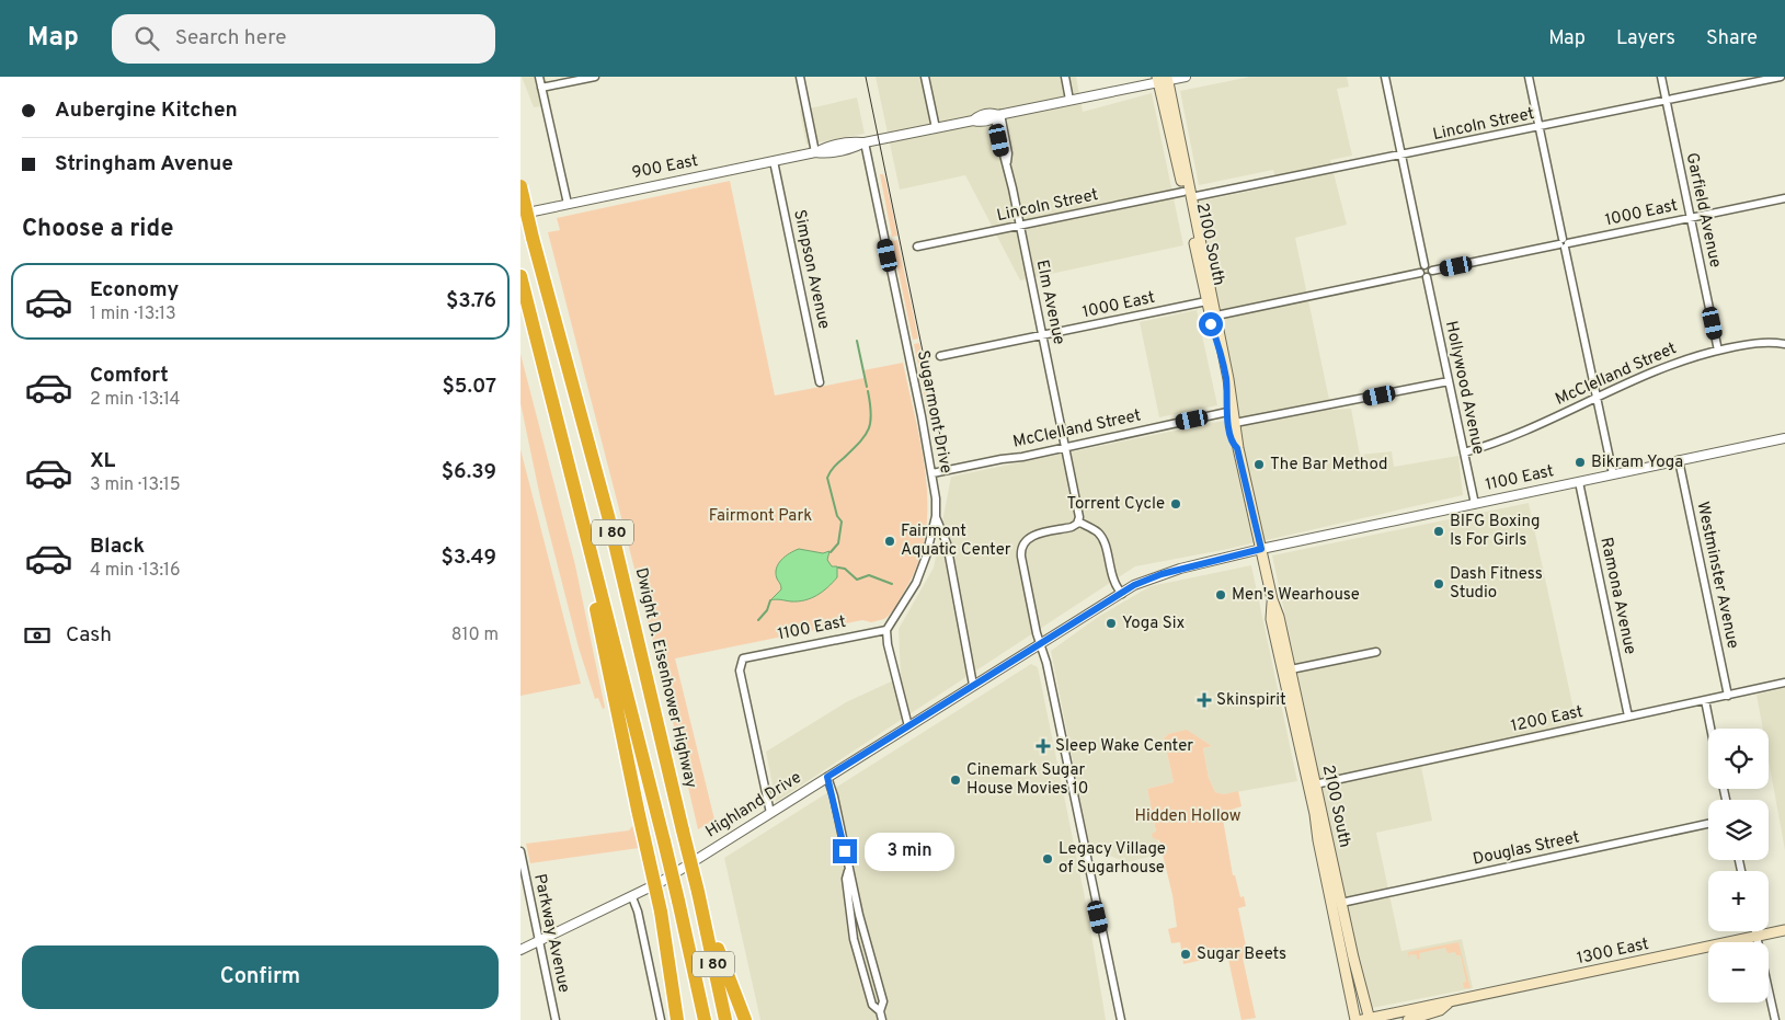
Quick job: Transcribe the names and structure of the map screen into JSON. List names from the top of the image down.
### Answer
{
  "streets": {
    "highway": ["I 80", "Dwight D. Eisenhower Highway"],
    "main road": ["2100 South", "1300 East"],
    "street": [
      "Lincoln Street",
      "900 East",
      "Garfield Avenue",
      "1000 East",
      "Simpson Avenue",
      "Elm Avenue",
      "McClelland Street",
      "Hollywood Avenue",
      "Sugarmont Drive",
      "1100 East",
      "Westminster Avenue",
      "Ramona Avenue",
      "1200 East",
      "Highland Drive",
      "Douglas Street",
      "Parkway Avenue"
    ]
  },
  "crossings": [
    ["Lincoln Street", "Garfield Avenue"],
    ["Lincoln Street", "2100 South"],
    ["Lincoln Street", "Elm Avenue"],
    ["900 East", "2100 South"],
    ["900 East", "Simpson Avenue"],
    ["900 East", "Elm Avenue"],
    ["900 East", "Sugarmont Drive"],
    ["Garfield Avenue", "1000 East"],
    ["Garfield Avenue", "McClelland Street"],
    ["1000 East", "2100 South"],
    ["1000 East", "Elm Avenue"],
    ["2100 South", "McClelland Street"],
    ["2100 South", "1100 East"],
    ["2100 South", "1200 East"],
    ["2100 South", "Highland Drive"],
    ["2100 South", "Douglas Street"],
    ["2100 South", "1300 East"],
    ["Elm Avenue", "McClelland Street"],
    ["McClelland Street", "Hollywood Avenue"],
    ["McClelland Street", "Sugarmont Drive"],
    ["Hollywood Avenue", "1100 East"],
    ["Sugarmont Drive", "Highland Drive"],
    ["1100 East", "Westminster Avenue"],
    ["1100 East", "Ramona Avenue"],
    ["1100 East", "Highland Drive"],
    ["Westminster Avenue", "1200 East"],
    ["Ramona Avenue", "1200 East"],
    ["Highland Drive", "Parkway Avenue"]
  ],
  "parks": ["Fairmont Park", "Hidden Hollow"],
  "places": {
    "other": [
      "Bikram Yoga",
      "The Bar Method",
      "Torrent Cycle",
      "BIFG Boxing Is For Girls",
      "Fairmont Aquatic Center",
      "Dash Fitness Studio",
      "Men's Wearhouse",
      "Yoga Six",
      "Cinemark Sugar House Movies 10",
      "Legacy Village of Sugarhouse",
      "Sugar Beets"
    ],
    "health": ["Skinspirit", "Sleep Wake Center"]
  },
  "page": {
    "header": "Map",
    "search": "Search here",
    "nav": ["Map", "Layers", "Share"],
    "banner": ["Aubergine Kitchen", "Stringham Avenue"],
    "heading": "Choose a ride",
    "list": [
      {
        "name": "Economy",
        "note": "1 min · 13:13",
        "value": "$3.76"
      },
      {
        "name": "Comfort",
        "note": "2 min · 13:14",
        "value": "$5.07"
      },
      {
        "name": "XL",
        "note": "3 min · 13:15",
        "value": "$6.39"
      },
      {
        "name": "Black",
        "note": "4 min · 13:16",
        "value": "$3.49"
      }
    ],
    "pay": ["Cash", "810 m"],
    "map_buttons": ["+", "−"],
    "bubble": "3 min",
    "buttons": "Confirm"
  }
}
